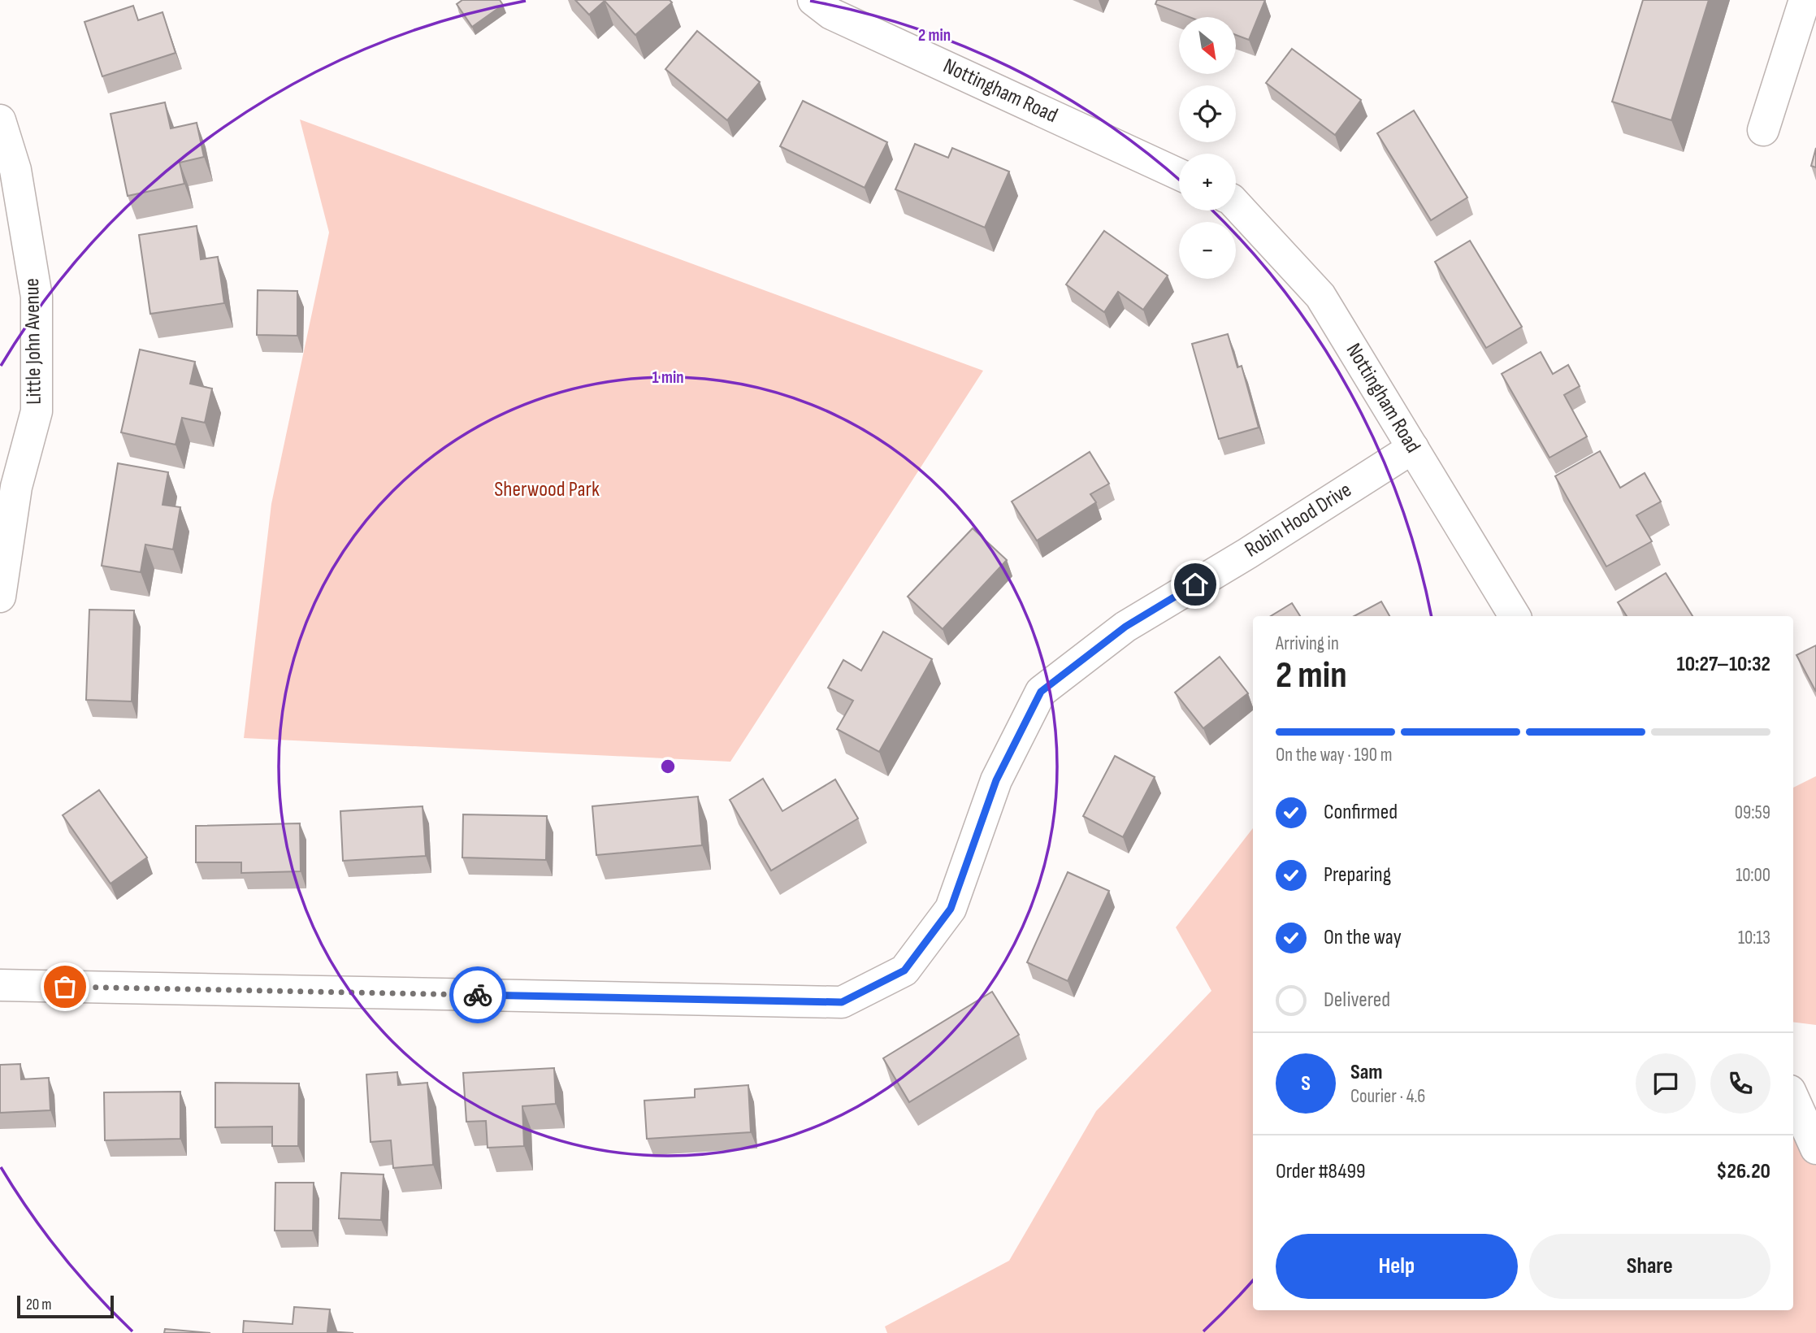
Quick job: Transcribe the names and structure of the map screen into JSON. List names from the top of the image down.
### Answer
{
  "streets": {
    "street": ["Nottingham Road", "Little John Avenue", "Robin Hood Drive"]
  },
  "crossings": [
    ["Nottingham Road", "Robin Hood Drive"]
  ],
  "parks": ["Sherwood Park"],
  "scale_bar": "20 m",
  "north": "bottom right",
  "page": {
    "map_buttons": ["+", "−"],
    "heading": ["2 min", "Arriving in", "10:27–10:32"],
    "panel": [
      "Sam",
      "Courier · 4.6",
      "Order #8499",
      "$26.20"
    ],
    "bar": "On the way · 190 m",
    "list": [
      ["Confirmed", "09:59"],
      ["Preparing", "10:00"],
      ["On the way", "10:13"],
      "Delivered"
    ],
    "round": "S",
    "buttons": ["Help", "Share"],
    "scale": "20 m"
  },
  "rings": ["2 min", "1 min"]
}
